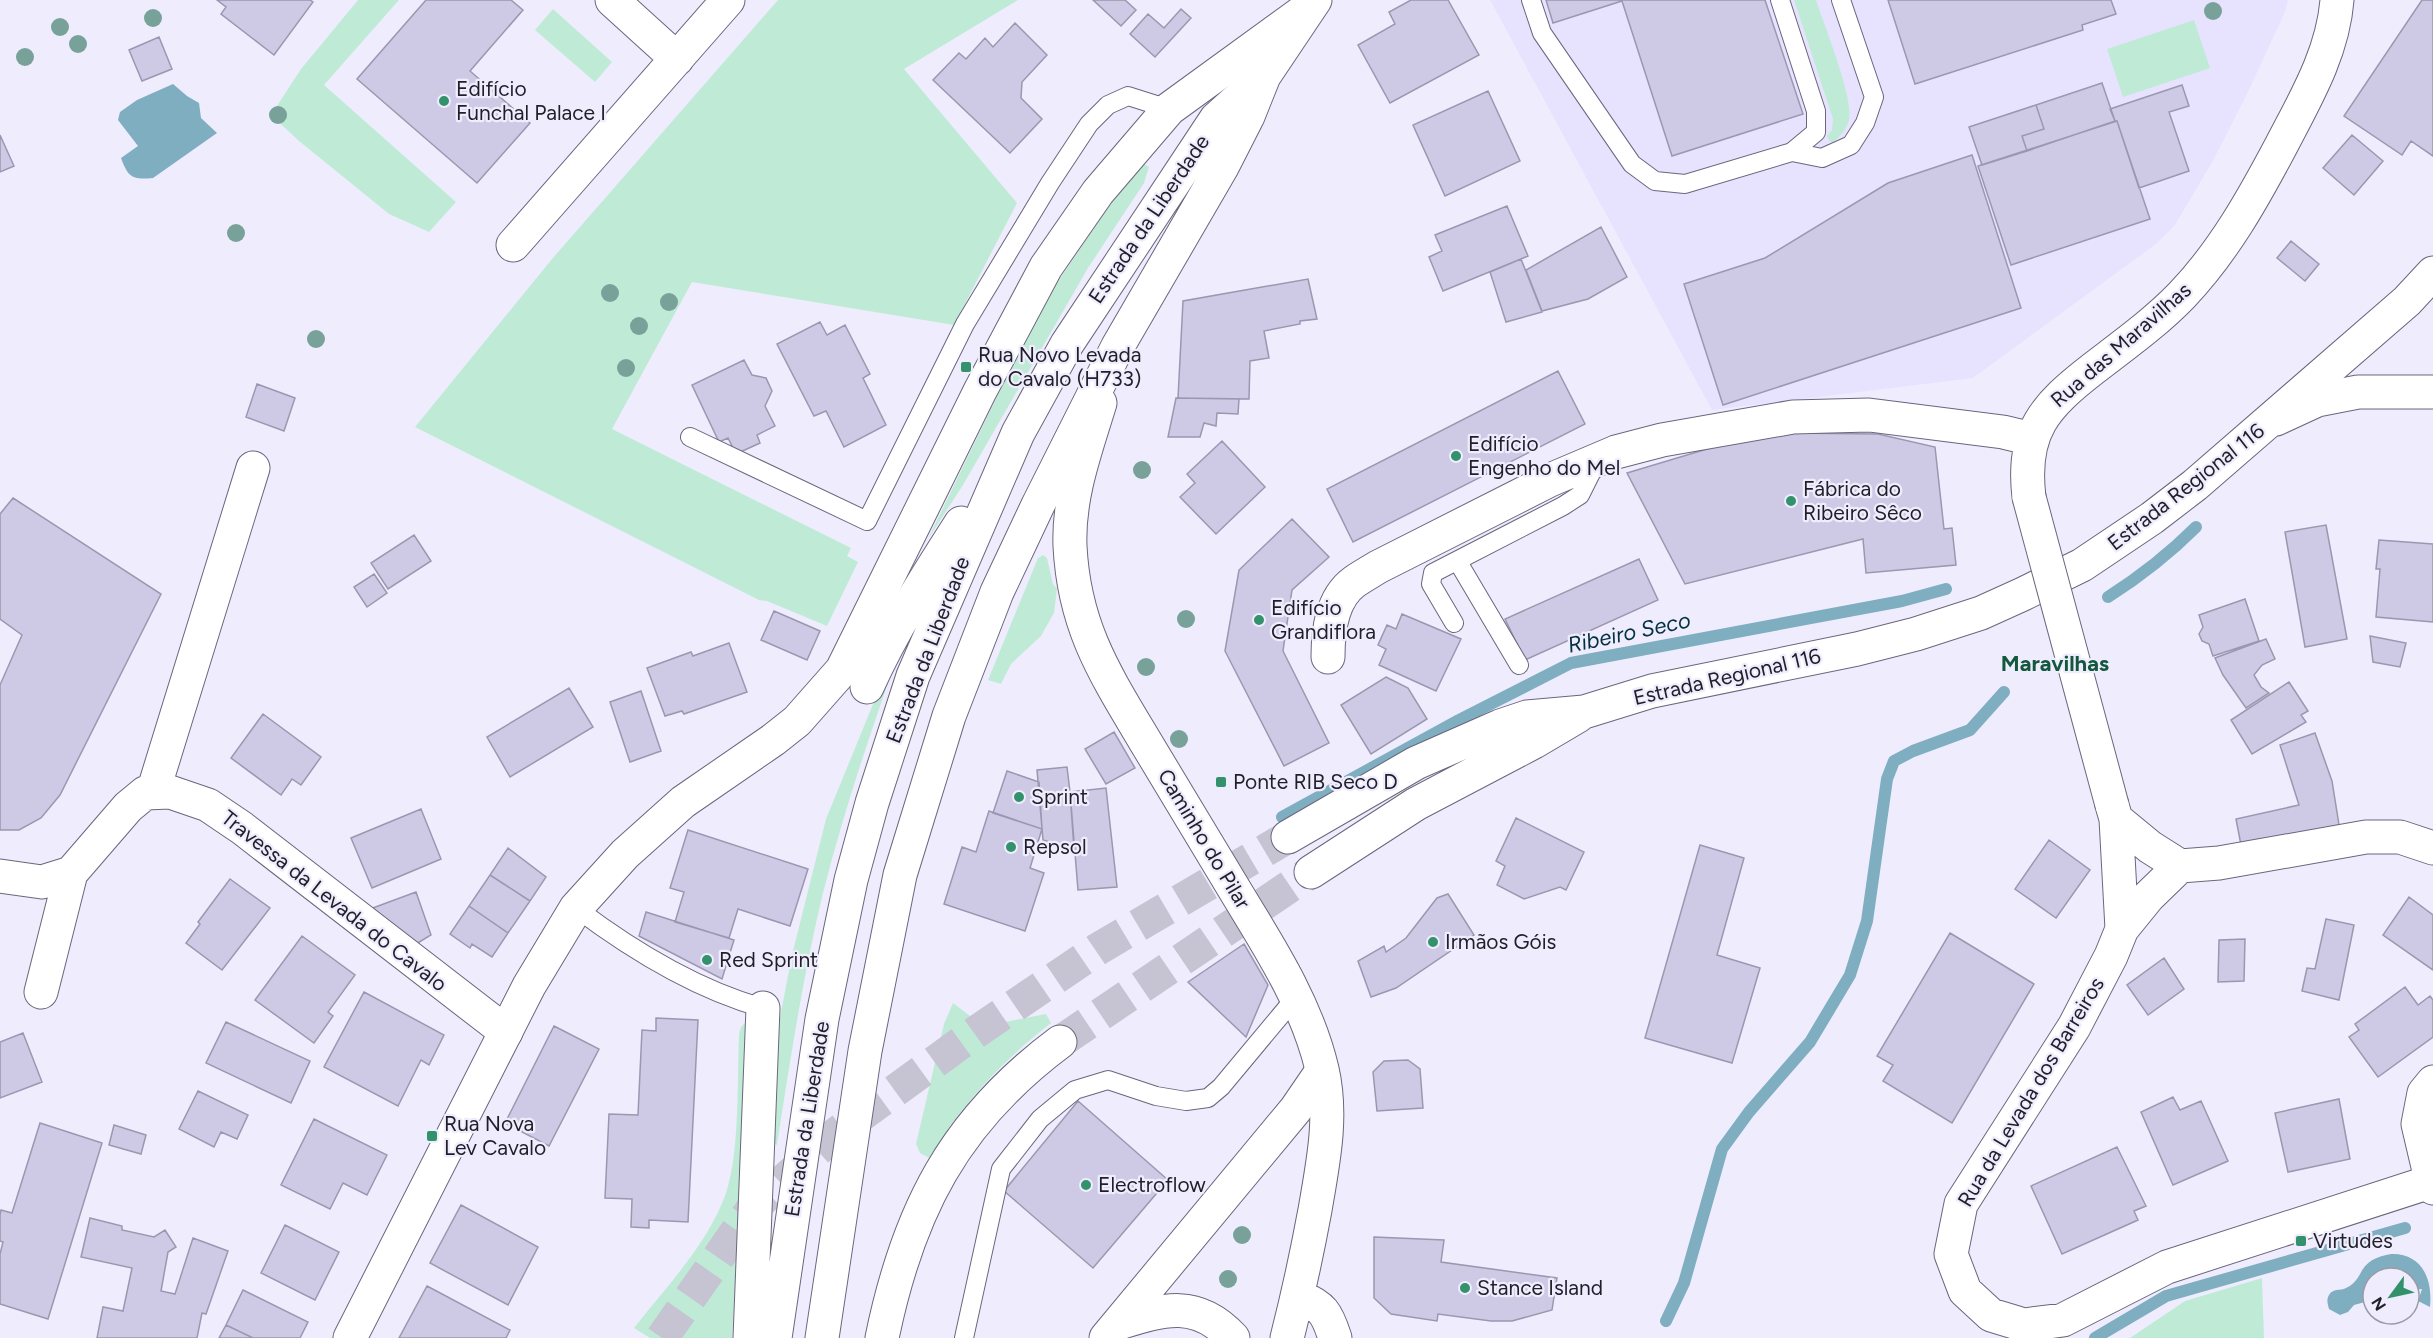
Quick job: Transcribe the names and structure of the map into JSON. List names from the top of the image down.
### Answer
{
  "streets": {
    "street": [
      "Estrada da Liberdade",
      "Rua das Maravilhas",
      "Estrada Regional 116",
      "Caminho do Pilar",
      "Travessa da Levada do Cavalo",
      "Rua da Levada dos Barreiros"
    ]
  },
  "crossings": [
    ["Estrada da Liberdade", "Caminho do Pilar"],
    ["Rua das Maravilhas", "Rua da Levada dos Barreiros"]
  ],
  "districts": ["Maravilhas"],
  "water": ["Ribeiro Seco"],
  "places": {
    "other": [
      "Edifício Funchal Palace I",
      "Edifício Engenho do Mel",
      "Fábrica do Ribeiro Sêco",
      "Edifício Grandiflora",
      "Sprint",
      "Repsol",
      "Irmãos Góis",
      "Red Sprint",
      "Electroflow",
      "Stance Island"
    ],
    "transit": [
      "Rua Novo Levada do Cavalo (H733)",
      "Ponte RIB Seco D",
      "Rua Nova Lev Cavalo",
      "Virtudes"
    ]
  },
  "north": "bottom left"
}
